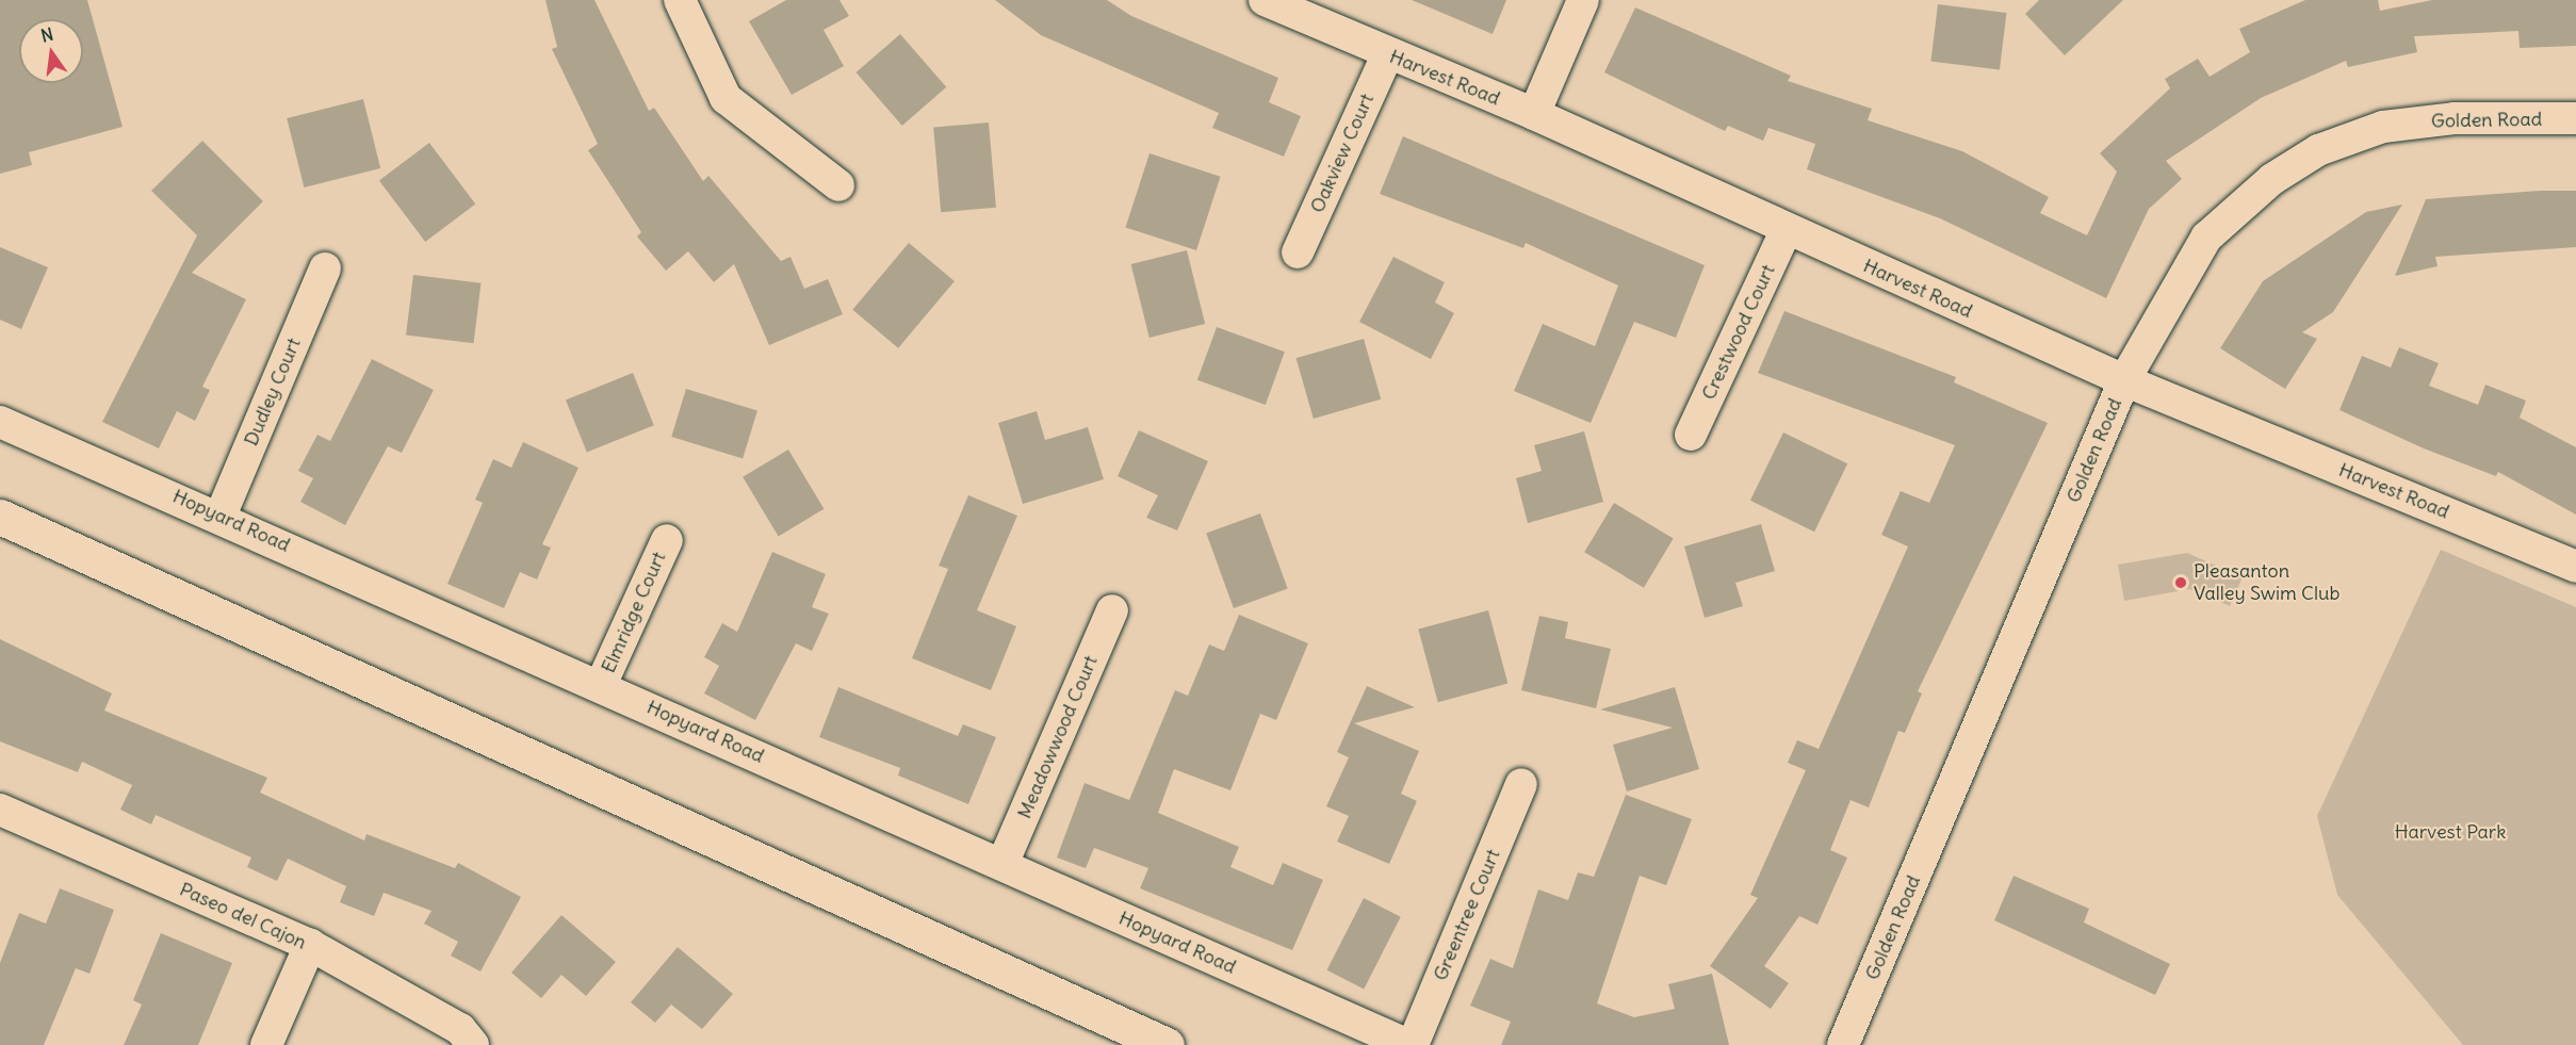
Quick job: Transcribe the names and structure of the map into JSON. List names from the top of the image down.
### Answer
{
  "streets": {
    "street": [
      "Harvest Road",
      "Golden Road",
      "Oakview Court",
      "Crestwood Court",
      "Dudley Court",
      "Hopyard Road",
      "Elmridge Court",
      "Meadowwood Court",
      "Greentree Court",
      "Paseo del Cajon"
    ]
  },
  "crossings": [
    ["Harvest Road", "Golden Road"],
    ["Harvest Road", "Oakview Court"],
    ["Harvest Road", "Crestwood Court"],
    ["Dudley Court", "Hopyard Road"],
    ["Hopyard Road", "Elmridge Court"],
    ["Hopyard Road", "Meadowwood Court"],
    ["Hopyard Road", "Greentree Court"]
  ],
  "parks": ["Harvest Park"],
  "places": ["Pleasanton Valley Swim Club"],
  "north": "top"
}
